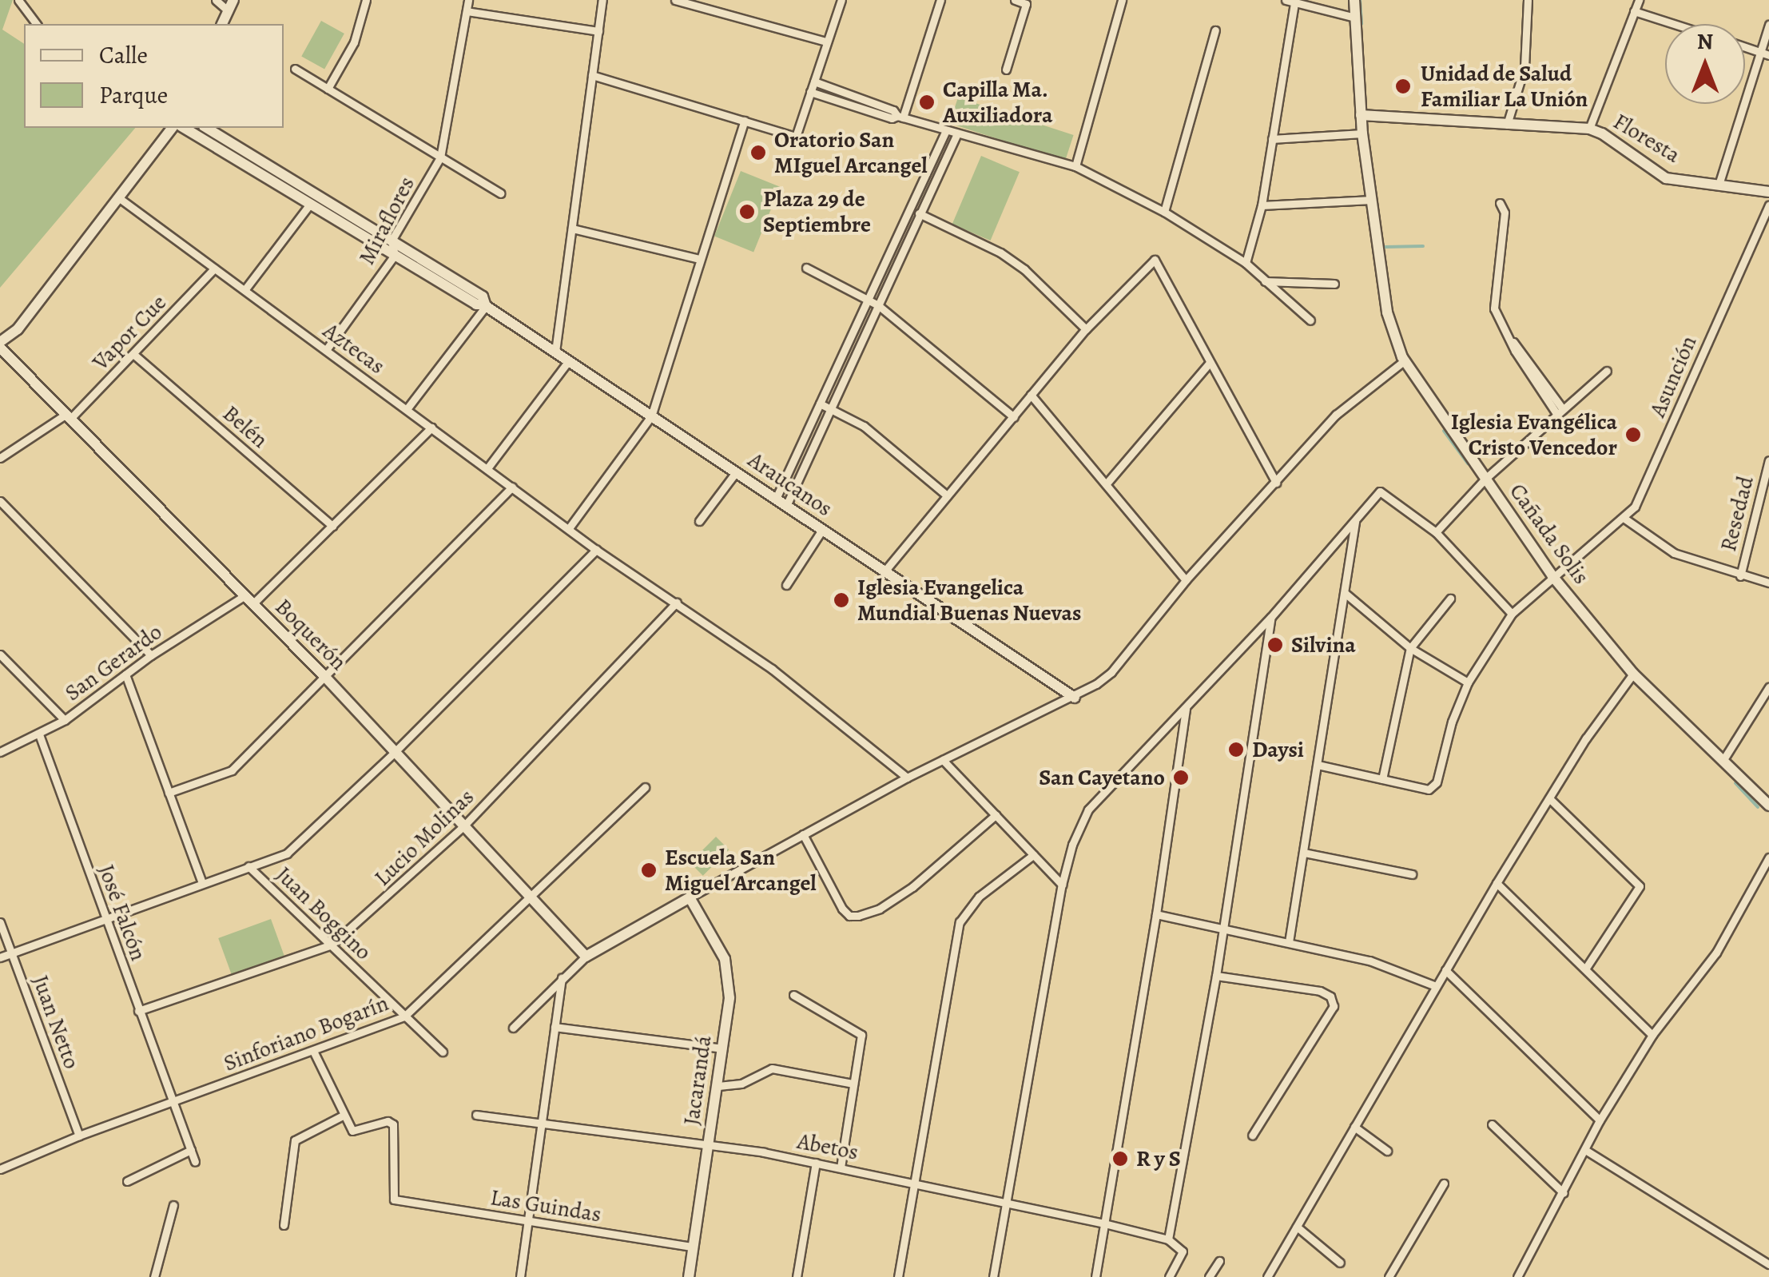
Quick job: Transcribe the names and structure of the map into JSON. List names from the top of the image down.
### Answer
{
  "streets": {
    "street": [
      "Floresta",
      "Miraflores",
      "Vapor Cue",
      "Aztecas",
      "Asunción",
      "Belén",
      "Araucanos",
      "Resedad",
      "Cañada Solis",
      "Boquerón",
      "San Gerardo",
      "Lucio Molinas",
      "José Falcón",
      "Juan Boggino",
      "Juan Netto",
      "Sinforiano Bogarín",
      "Jacarandá",
      "Abetos",
      "Las Guindas"
    ]
  },
  "crossings": [
    ["Floresta", "Cañada Solis"],
    ["Miraflores", "Aztecas"],
    ["Miraflores", "Araucanos"],
    ["Vapor Cue", "Aztecas"],
    ["Vapor Cue", "Belén"],
    ["Vapor Cue", "Boquerón"],
    ["Aztecas", "San Gerardo"],
    ["Aztecas", "Lucio Molinas"],
    ["Asunción", "Cañada Solis"],
    ["Belén", "San Gerardo"],
    ["Boquerón", "San Gerardo"],
    ["Boquerón", "Lucio Molinas"],
    ["Boquerón", "Sinforiano Bogarín"],
    ["San Gerardo", "José Falcón"],
    ["Lucio Molinas", "José Falcón"],
    ["Lucio Molinas", "Juan Boggino"],
    ["José Falcón", "Sinforiano Bogarín"],
    ["Juan Boggino", "Sinforiano Bogarín"],
    ["Juan Netto", "Sinforiano Bogarín"],
    ["Jacarandá", "Abetos"],
    ["Jacarandá", "Las Guindas"]
  ],
  "places": [
    "Unidad de Salud Familiar La Unión",
    "Capilla Ma. Auxiliadora",
    "Oratorio San MIguel Arcangel",
    "Plaza 29 de Septiembre",
    "Iglesia Evangélica Cristo Vencedor",
    "Iglesia Evangelica Mundial Buenas Nuevas",
    "Silvina",
    "Daysi",
    "San Cayetano",
    "Escuela San Miguel Arcangel",
    "R y S"
  ],
  "legend": ["Calle", "Parque"],
  "north": "top"
}
